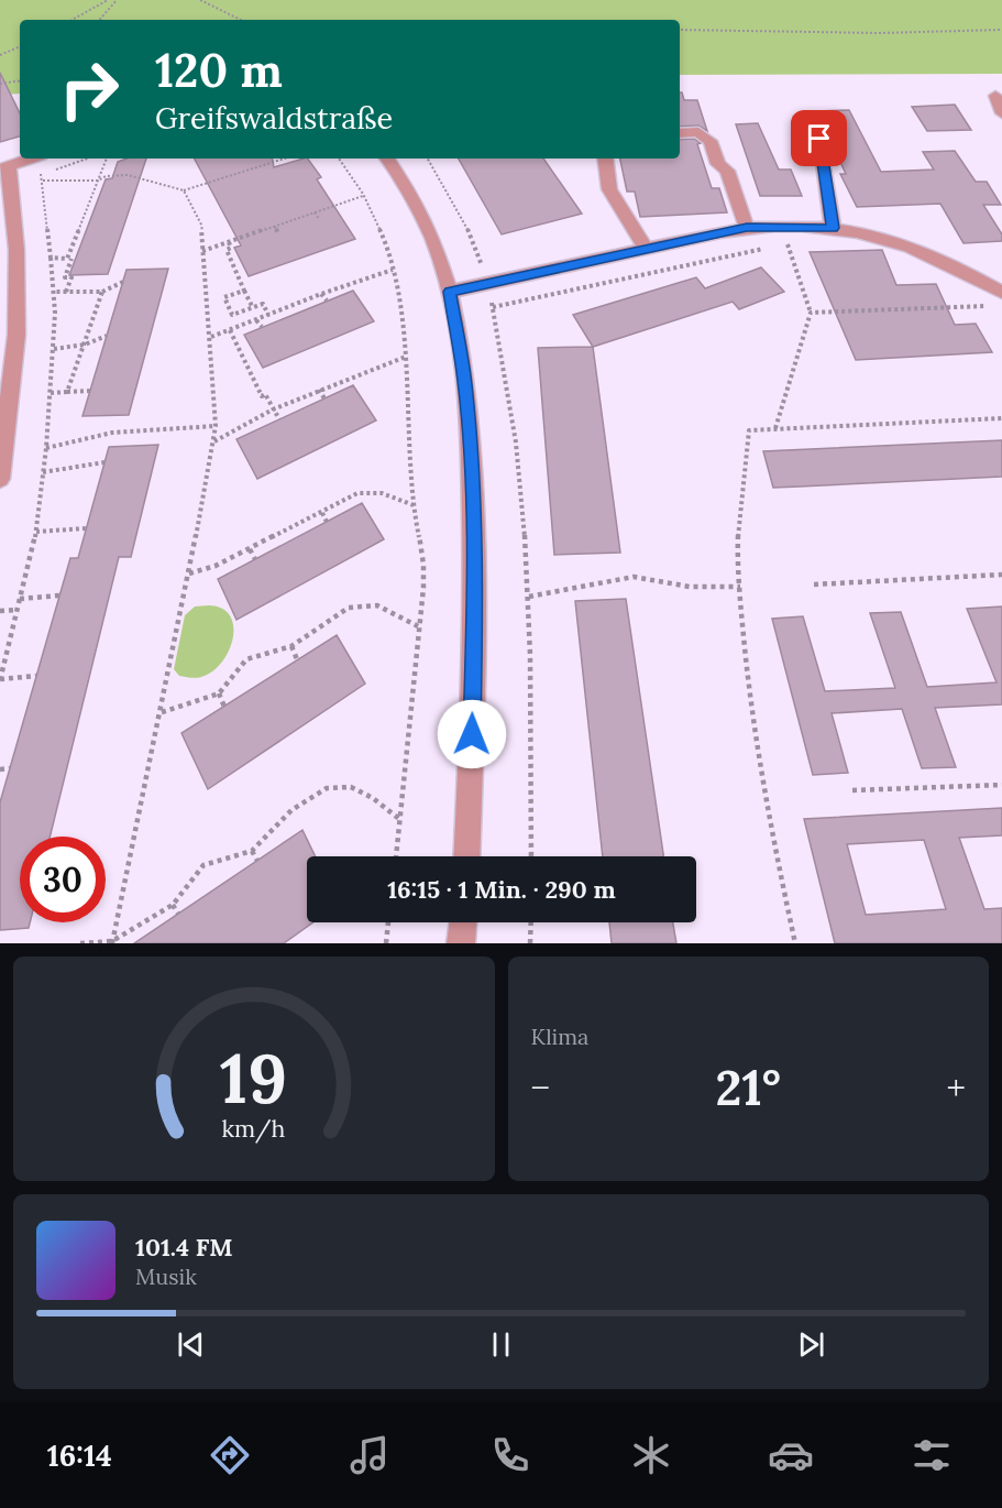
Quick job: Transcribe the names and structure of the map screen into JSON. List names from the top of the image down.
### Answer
{
  "page": {
    "turn": ["120 m", "Greifswaldstraße"],
    "limit": "30",
    "trip": "16:15 · 1 Min. · 290 m",
    "tile": "Klima",
    "heat": ["−", "21°", "+"],
    "song": ["101.4 FM", "Musik"],
    "tabs": "16:14",
    "gauge": ["19", "km/h"]
  }
}
